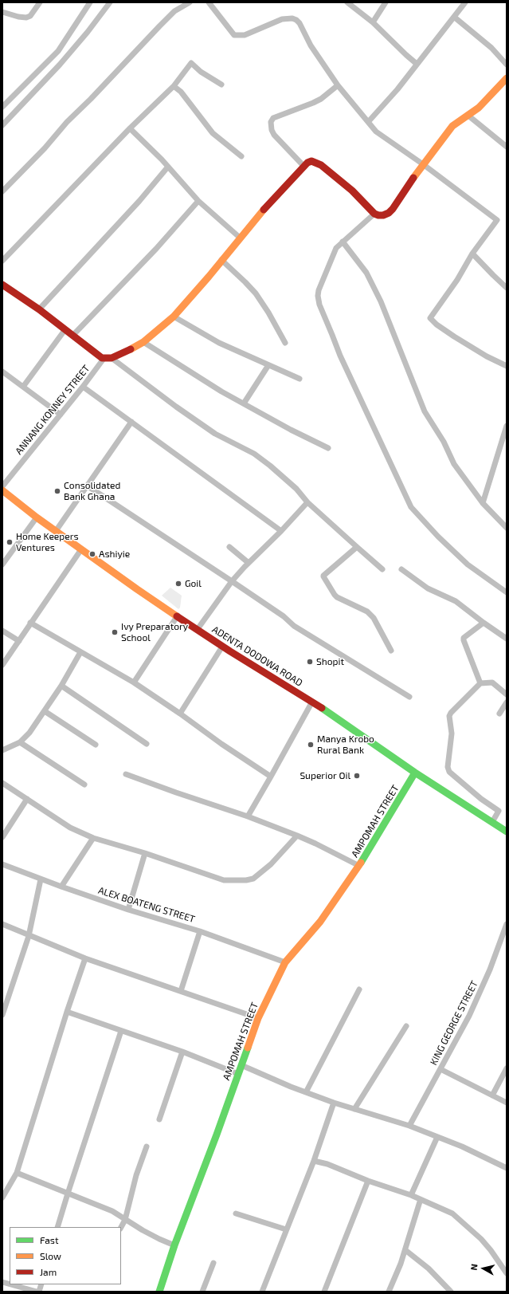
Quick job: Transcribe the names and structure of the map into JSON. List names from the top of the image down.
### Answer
{
  "streets": {
    "street": [
      "ANNANG KONNEY STREET",
      "ADENTA DODOWA ROAD",
      "AMPOMAH STREET",
      "ALEX BOATENG STREET",
      "KING GEORGE STREET"
    ]
  },
  "crossings": [
    ["ADENTA DODOWA ROAD", "AMPOMAH STREET"],
    ["AMPOMAH STREET", "ALEX BOATENG STREET"]
  ],
  "places": [
    "Consolidated Bank Ghana",
    "Home Keepers Ventures",
    "Ashiyie",
    "Goil",
    "Ivy Preparatory School",
    "Shopit",
    "Manya Krobo Rural Bank",
    "Superior Oil"
  ],
  "legend": ["Fast", "Slow", "Jam"],
  "north": "left"
}
